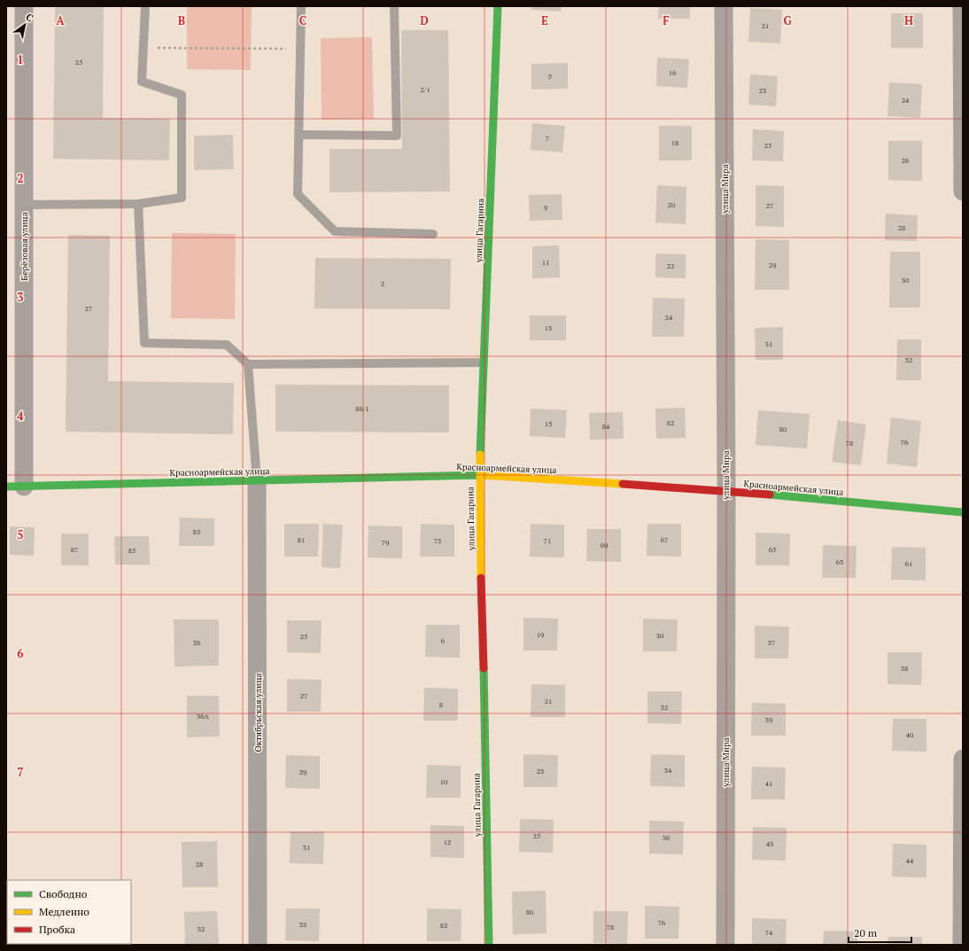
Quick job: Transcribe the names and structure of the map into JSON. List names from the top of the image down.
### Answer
{
  "streets": {
    "street": [
      "улица Мира",
      "улица Гагарина",
      "Берёзовая улица",
      "Красноармейская улица",
      "Октябрьская улица"
    ]
  },
  "crossings": [
    ["улица Мира", "Красноармейская улица"],
    ["улица Гагарина", "Красноармейская улица"],
    ["Берёзовая улица", "Красноармейская улица"],
    ["Красноармейская улица", "Октябрьская улица"]
  ],
  "house_numbers": [
    "21",
    "25",
    "16",
    "5",
    "2/1",
    "23",
    "24",
    "7",
    "18",
    "25",
    "26",
    "20",
    "27",
    "9",
    "28",
    "11",
    "29",
    "22",
    "30",
    "2",
    "27",
    "24",
    "13",
    "31",
    "32",
    "86/1",
    "82",
    "15",
    "84",
    "80",
    "76",
    "78",
    "83",
    "81",
    "67",
    "73",
    "71",
    "79",
    "69",
    "87",
    "65",
    "85",
    "63",
    "61",
    "19",
    "30",
    "25",
    "6",
    "26",
    "37",
    "38",
    "27",
    "21",
    "8",
    "32",
    "36А",
    "39",
    "40",
    "34",
    "23",
    "29",
    "10",
    "41",
    "25",
    "36",
    "12",
    "43",
    "31",
    "44",
    "28",
    "80",
    "76",
    "33",
    "82",
    "78",
    "32",
    "74"
  ],
  "legend": ["Свободно", "Медленно", "Пробка"],
  "scale_bar": "20 m",
  "north": "top right",
  "grid": {
    "columns": [
      "A",
      "B",
      "C",
      "D",
      "E",
      "F",
      "G",
      "H"
    ],
    "rows": [
      "1",
      "2",
      "3",
      "4",
      "5",
      "6",
      "7"
    ]
  }
}
